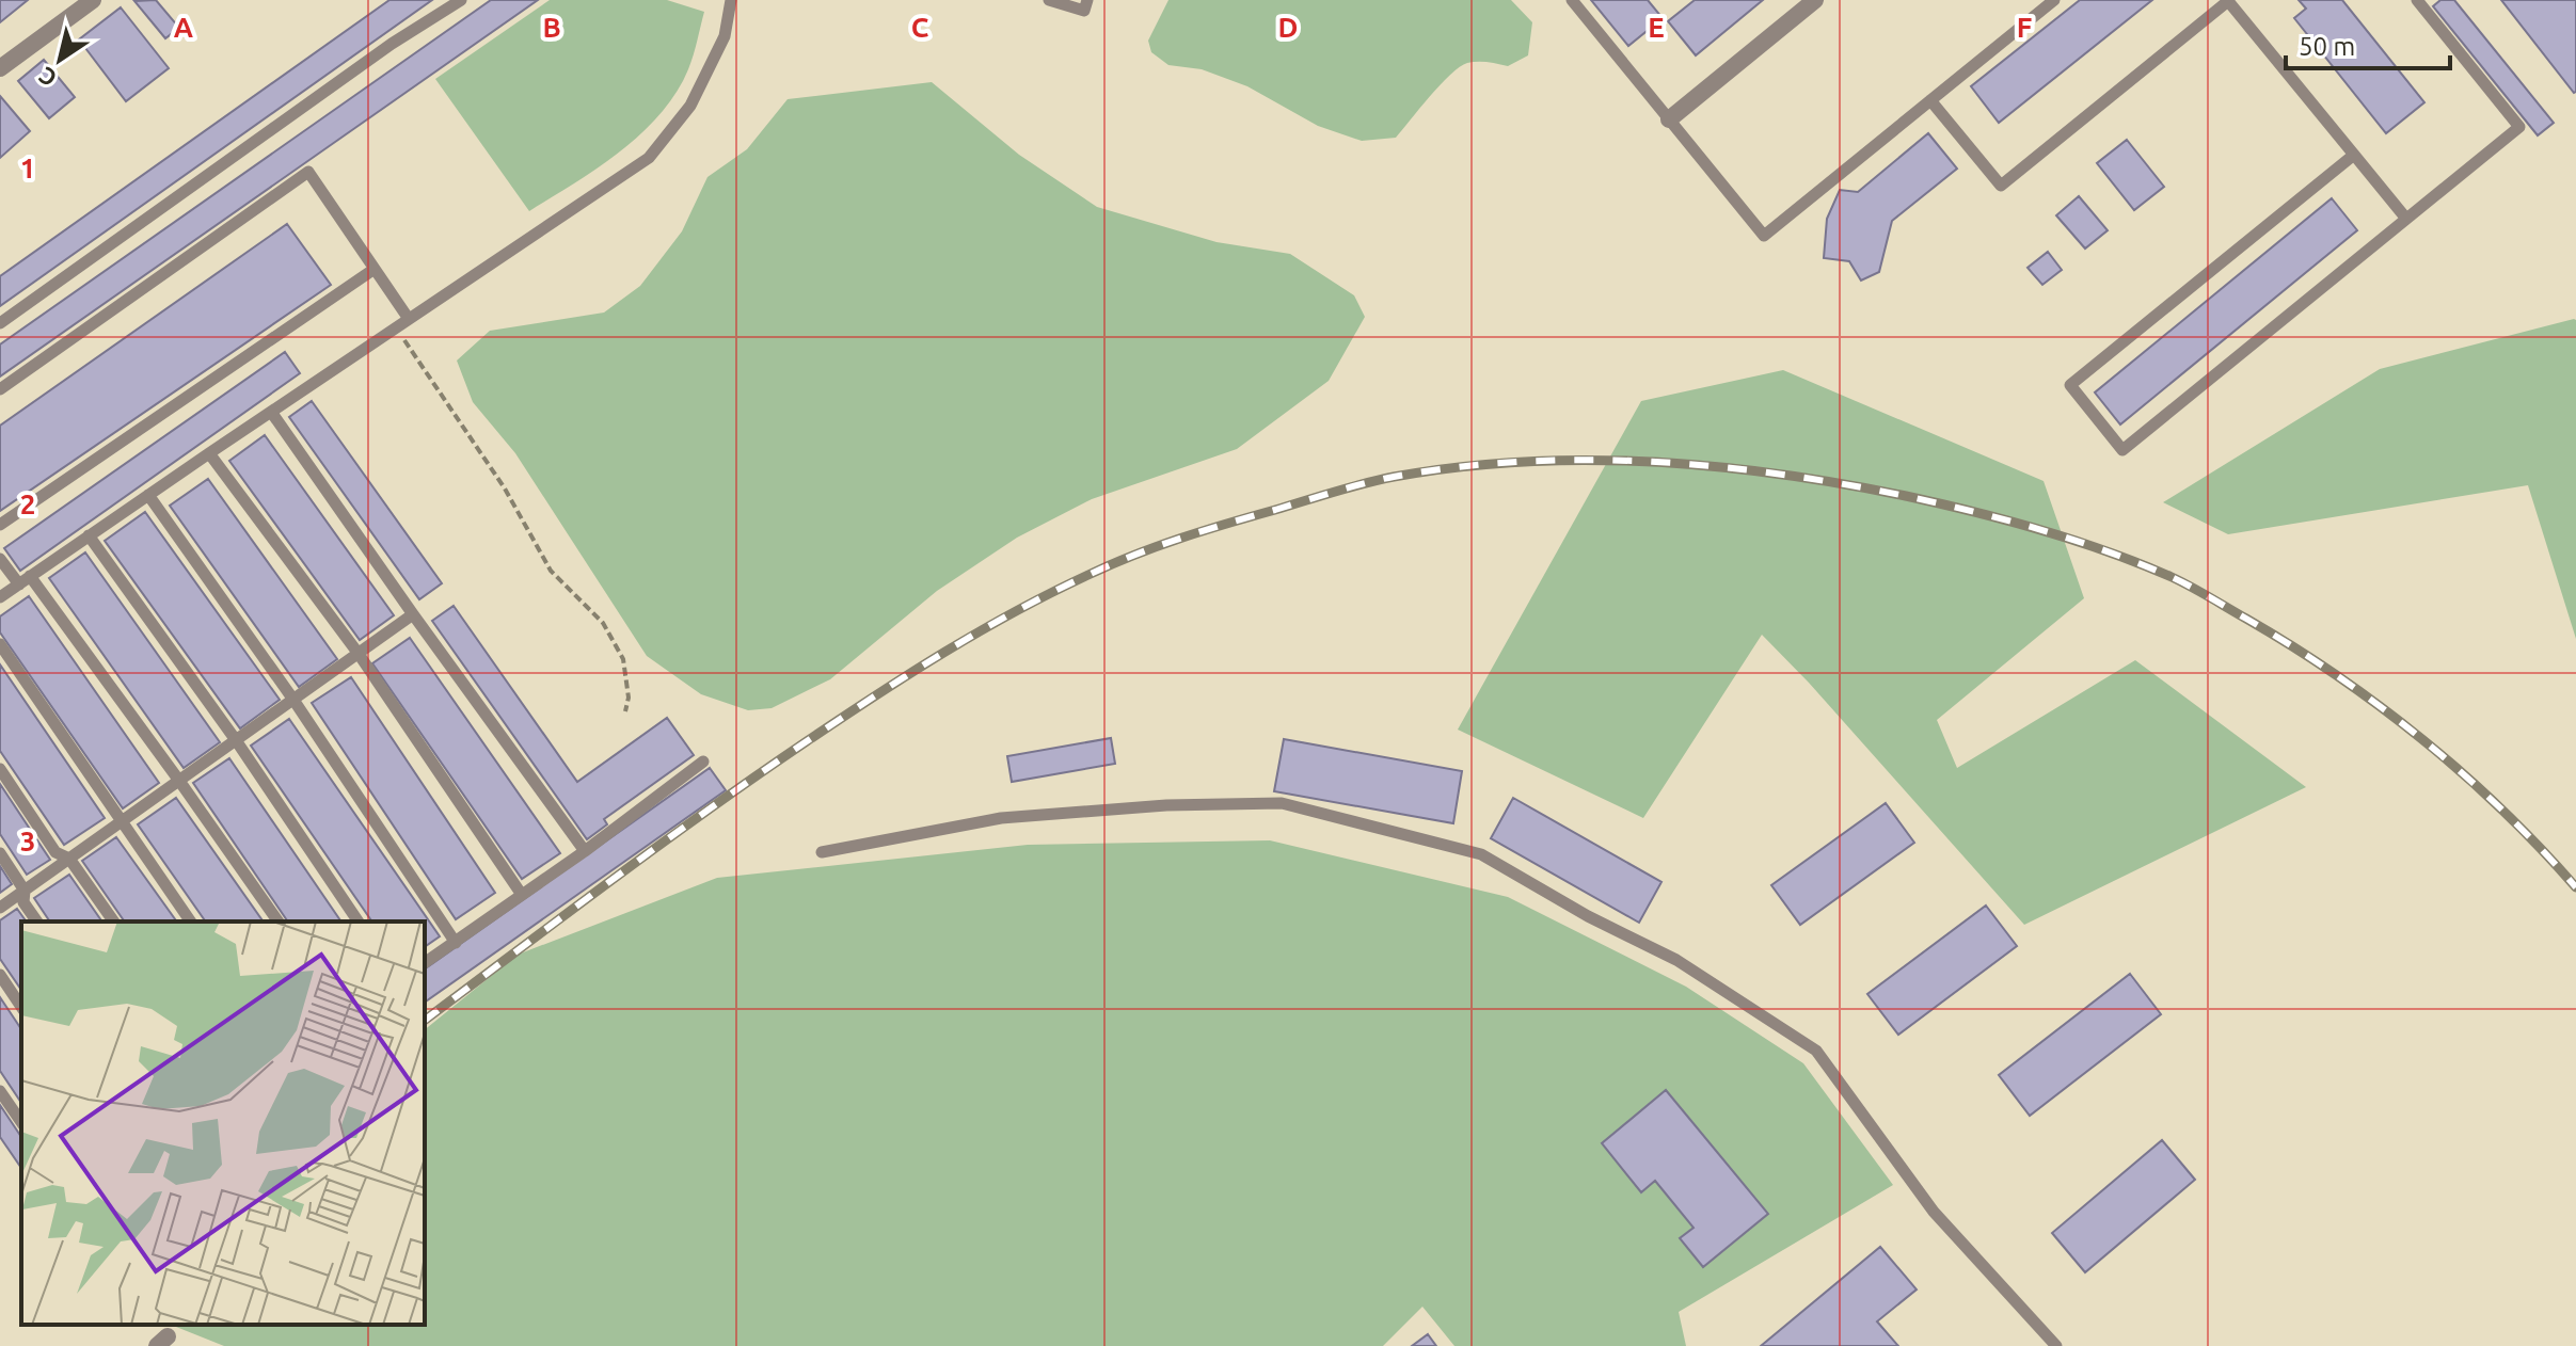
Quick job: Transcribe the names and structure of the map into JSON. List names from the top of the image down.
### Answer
{
  "scale_bar": "50 m",
  "north": "bottom left",
  "grid": {
    "columns": [
      "A",
      "B",
      "C",
      "D",
      "E",
      "F"
    ],
    "rows": ["1", "2", "3"]
  }
}
